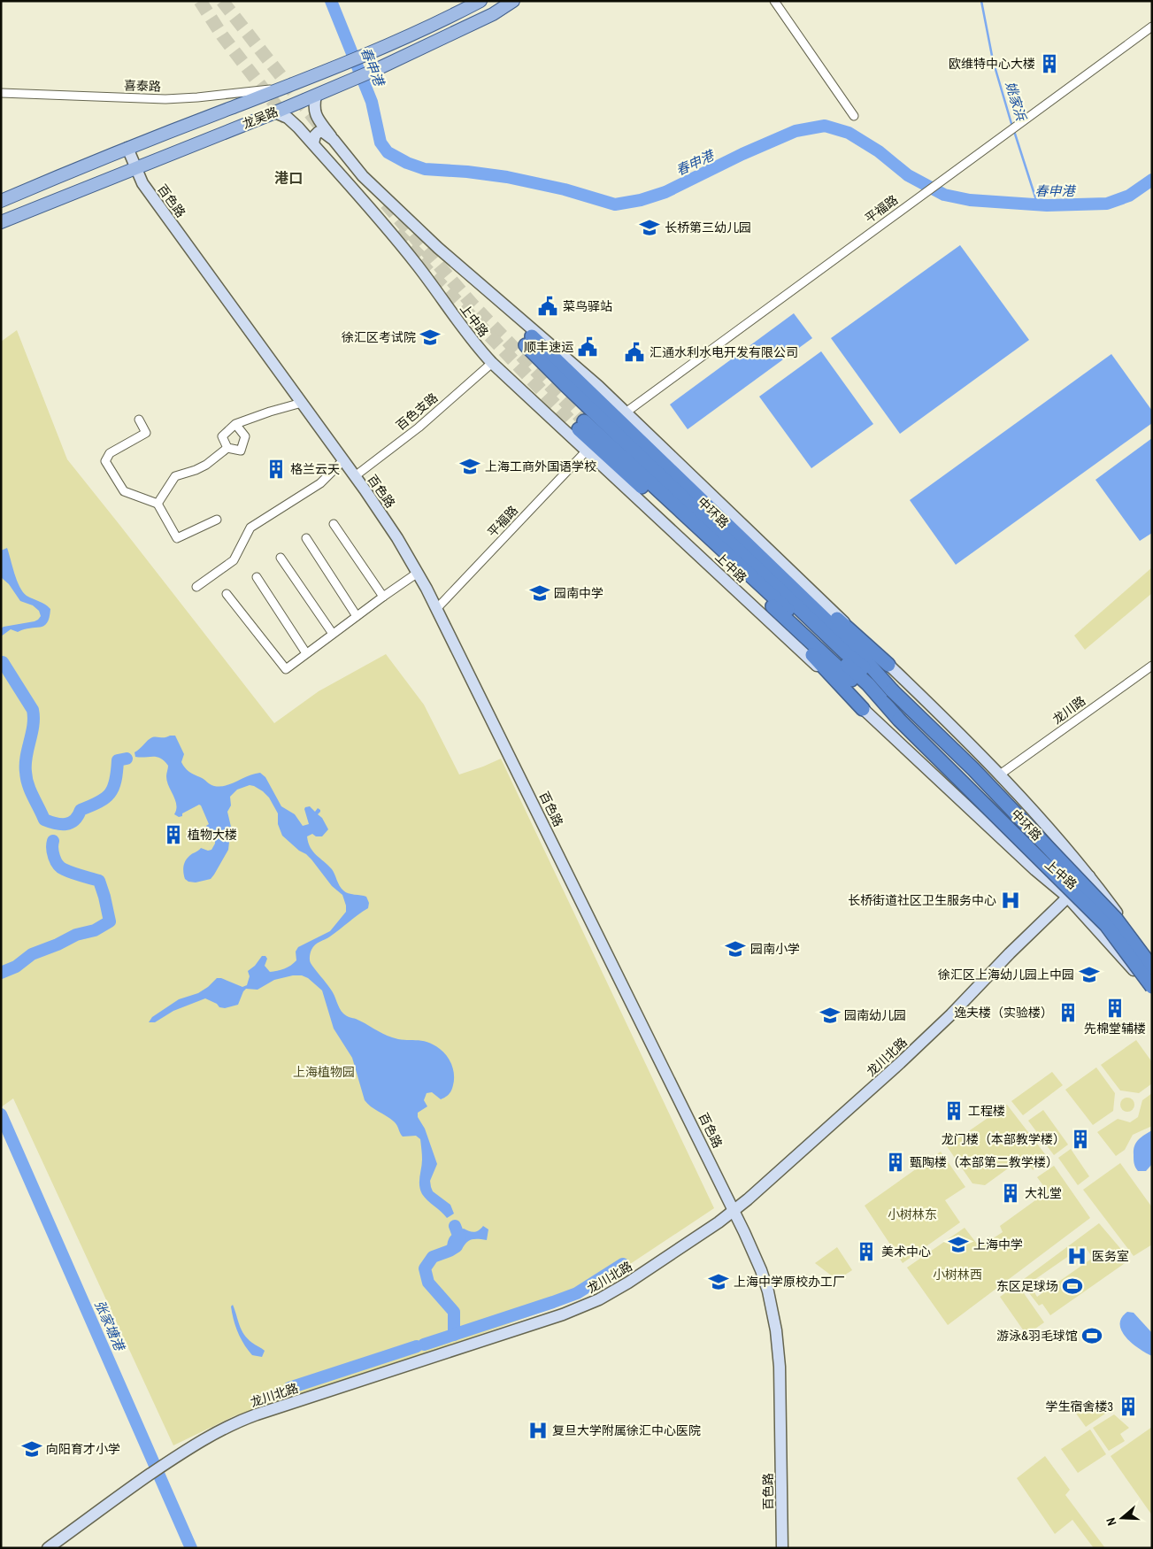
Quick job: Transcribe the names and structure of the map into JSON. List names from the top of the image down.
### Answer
{
  "streets": {
    "highway": ["中环路"],
    "main road": ["龙吴路"],
    "street": [
      "喜泰路",
      "百色路",
      "平福路",
      "上中路",
      "百色支路",
      "龙川路",
      "龙川北路"
    ]
  },
  "crossings": [
    ["喜泰路", "龙吴路"],
    ["龙吴路", "百色路"],
    ["龙吴路", "上中路"],
    ["百色路", "平福路"],
    ["百色路", "百色支路"],
    ["百色路", "龙川北路"],
    ["平福路", "上中路"],
    ["上中路", "百色支路"],
    ["上中路", "龙川路"],
    ["上中路", "龙川北路"]
  ],
  "districts": ["港口"],
  "water": ["春申港", "姚家浜", "张家塘港"],
  "parks": ["上海植物园", "小树林东", "小树林西"],
  "places": {
    "building": [
      "欧维特中心大楼",
      "格兰云天",
      "植物大楼",
      "先棉堂辅楼",
      "逸夫楼（实验楼）",
      "工程楼",
      "龙门楼（本部教学楼）",
      "甄陶楼（本部第二教学楼）",
      "大礼堂",
      "美术中心",
      "学生宿舍楼3"
    ],
    "school or university": [
      "长桥第三幼儿园",
      "徐汇区考试院",
      "上海工商外国语学校",
      "园南中学",
      "园南小学",
      "徐汇区上海幼儿园上中园",
      "园南幼儿园",
      "上海中学",
      "上海中学原校办工厂",
      "向阳育才小学"
    ],
    "public building": ["菜鸟驿站", "顺丰速运", "汇通水利水电开发有限公司"],
    "hospital": ["长桥街道社区卫生服务中心", "医务室", "复旦大学附属徐汇中心医院"],
    "sports": ["东区足球场", "游泳&羽毛球馆"]
  },
  "north": "left"
}
